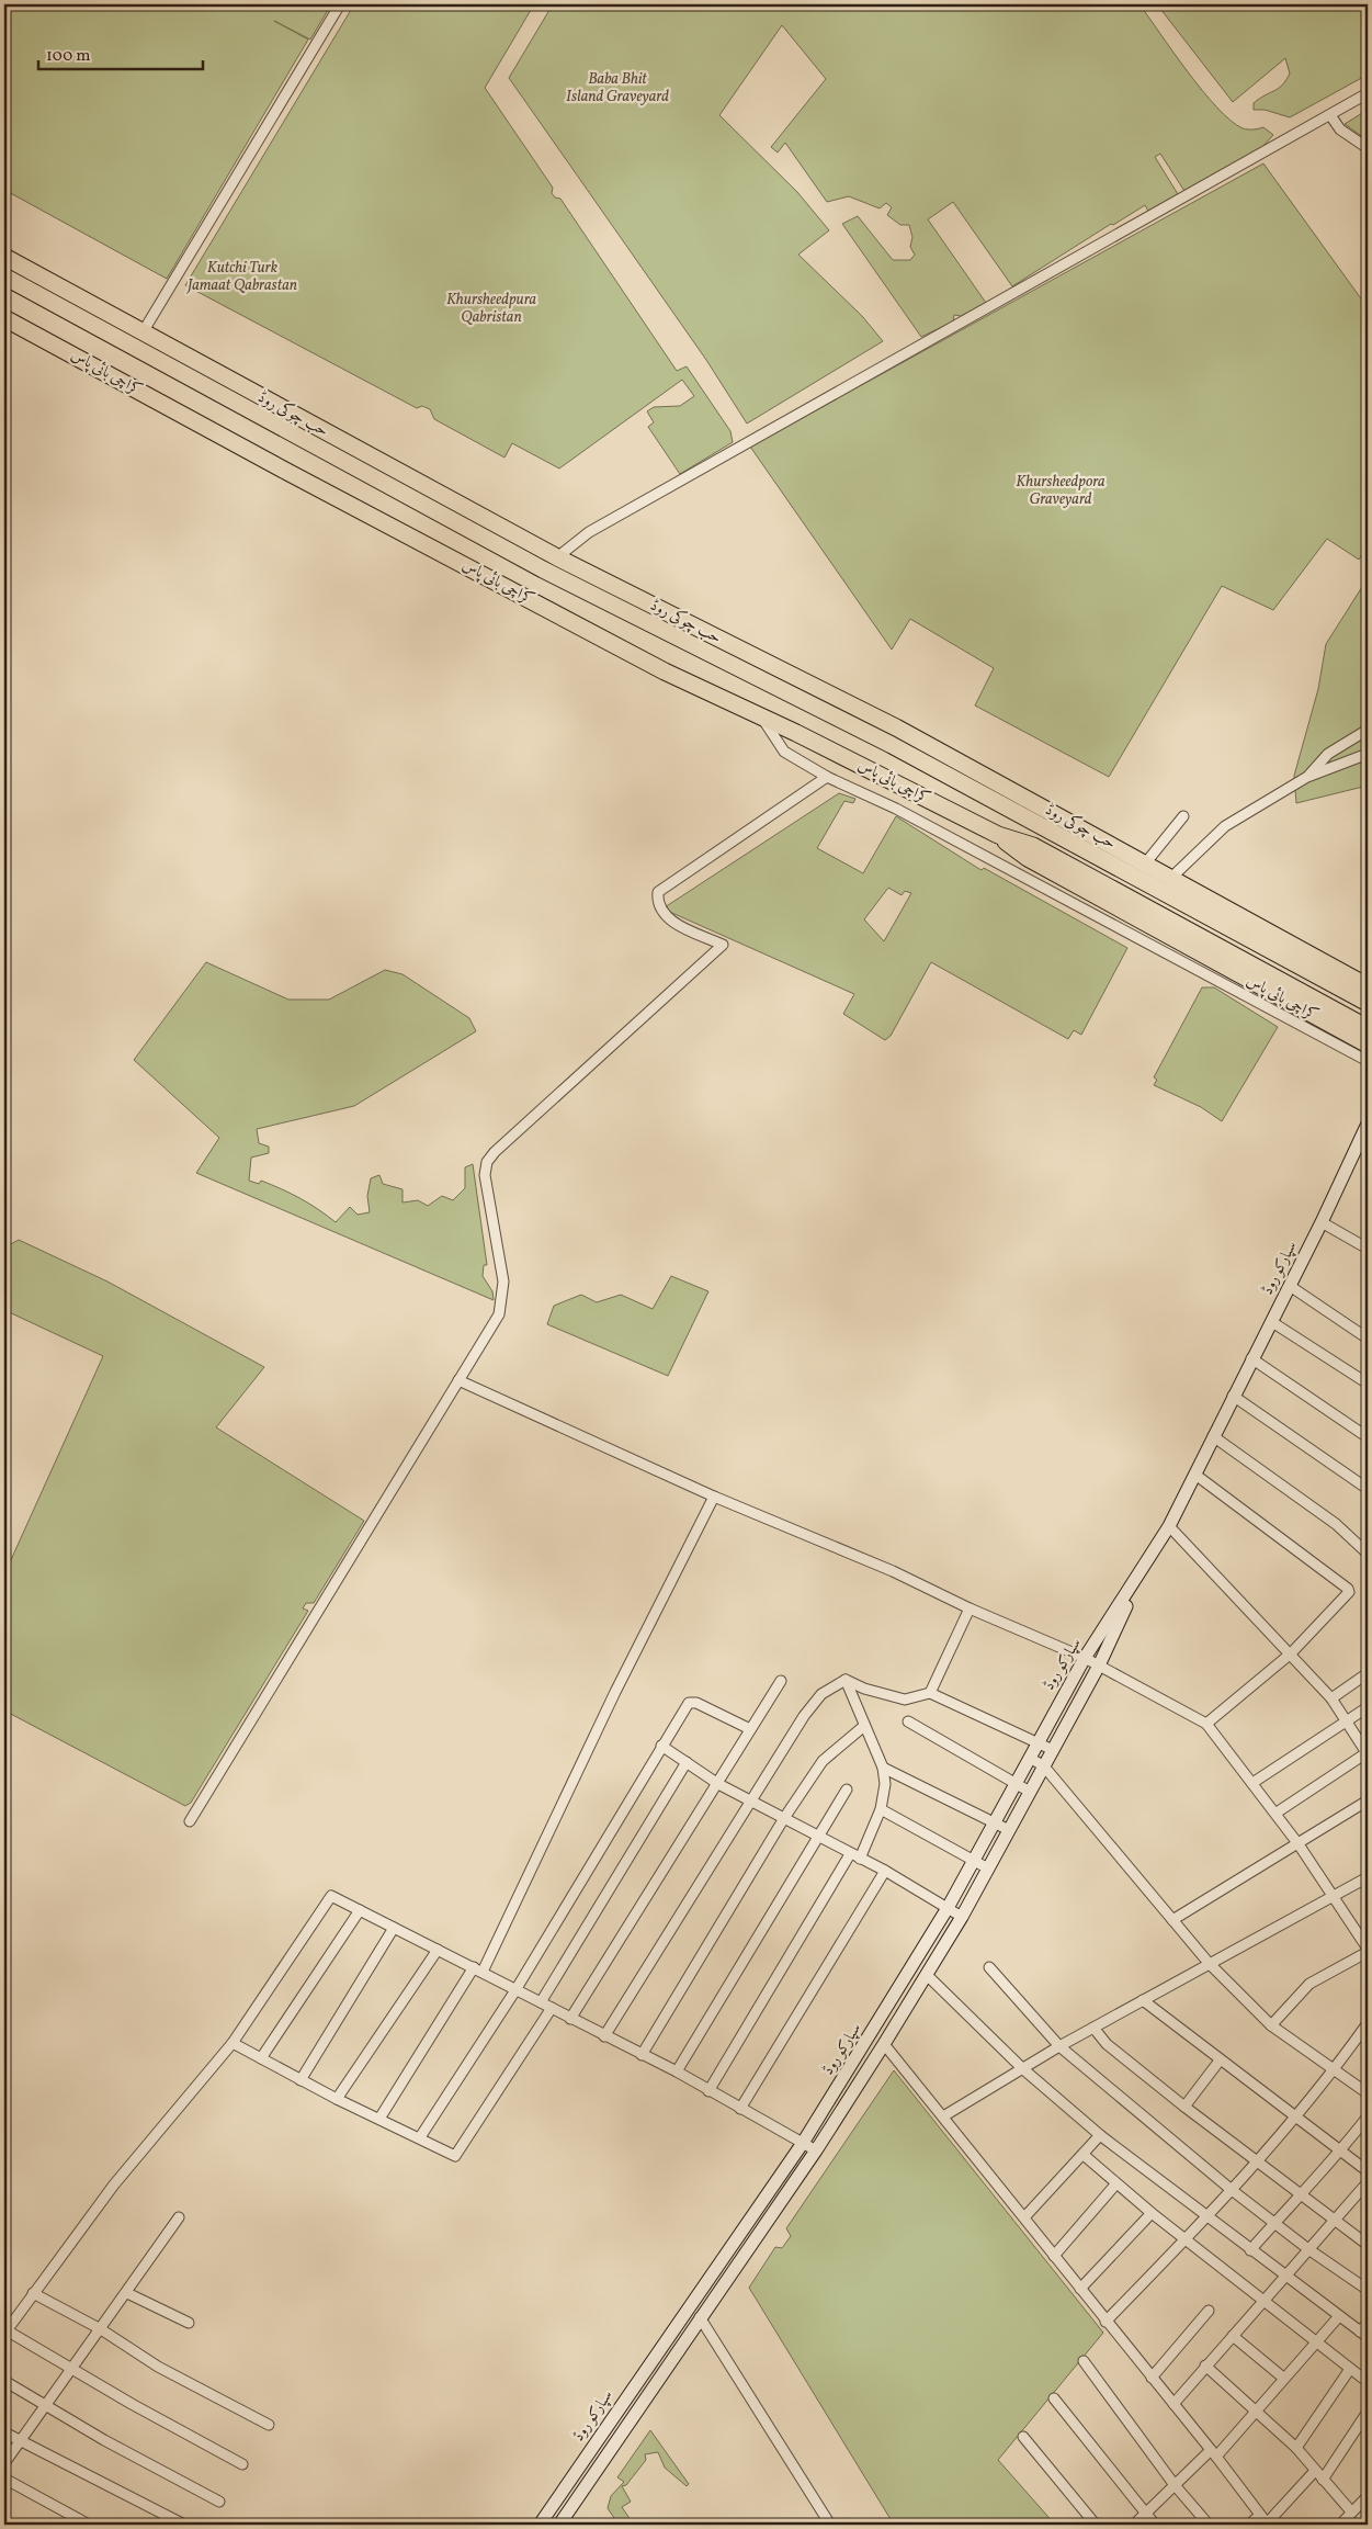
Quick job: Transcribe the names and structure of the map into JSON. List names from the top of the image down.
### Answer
{
  "streets": {
    "highway": ["کراچی بائی پاس", "حب چوکی روڈ"],
    "street": ["سپارکو روڈ"]
  },
  "parks": [
    "Baba Bhit Island Graveyard",
    "Kutchi Turk Jamaat Qabrastan",
    "Khursheedpura Qabristan",
    "Khursheedpora Graveyard"
  ],
  "scale_bar": "100 m"
}
